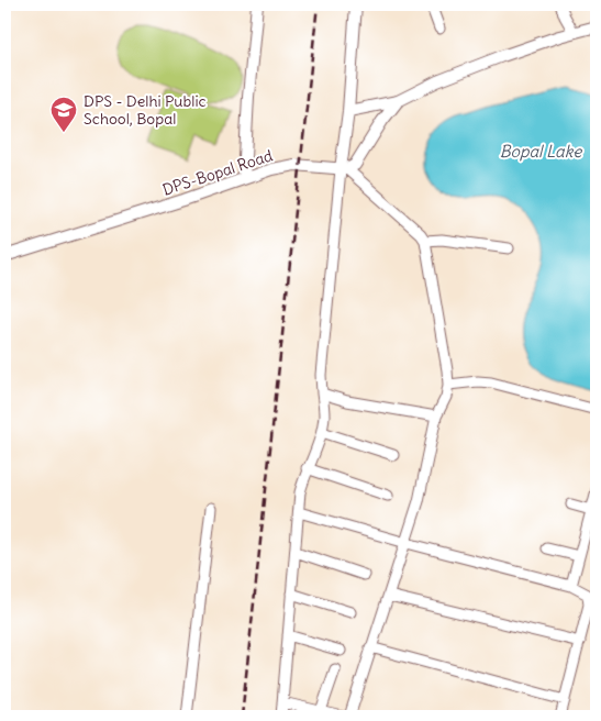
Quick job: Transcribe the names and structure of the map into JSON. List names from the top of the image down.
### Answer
{
  "streets": {
    "street": ["DPS-Bopal Road"]
  },
  "water": ["Bopal Lake"],
  "places": {
    "school or university": ["DPS - Delhi Public School, Bopal"]
  }
}
